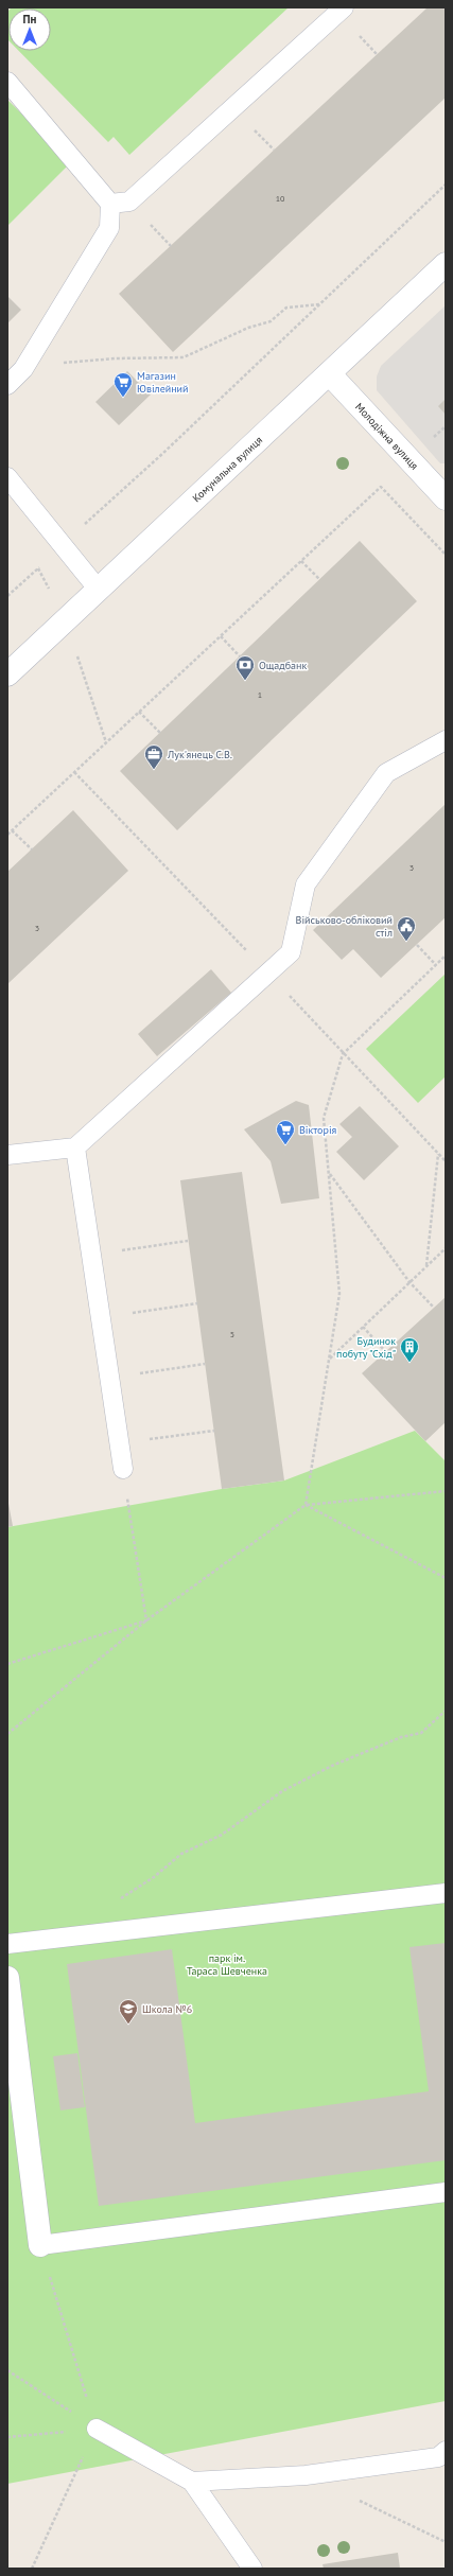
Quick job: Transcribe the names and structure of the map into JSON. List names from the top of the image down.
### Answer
{
  "streets": {
    "main road": ["Молодіжна вулиця", "Комунальна вулиця"]
  },
  "crossings": [
    ["Молодіжна вулиця", "Комунальна вулиця"]
  ],
  "parks": ["парк ім. Тараса Шевченка"],
  "places": {
    "supermarket": ["Магазин Ювілейний", "Вікторія"],
    "bank": ["Ощадбанк"],
    "office": ["Лук'янець С.В."],
    "public building": ["Військово-обліковий стіл"],
    "building": ["Будинок побуту \"Схід\""],
    "school or university": ["Школа №6"]
  },
  "house_numbers": [
    "10",
    "1",
    "3",
    "3",
    "5"
  ],
  "north": "top"
}
